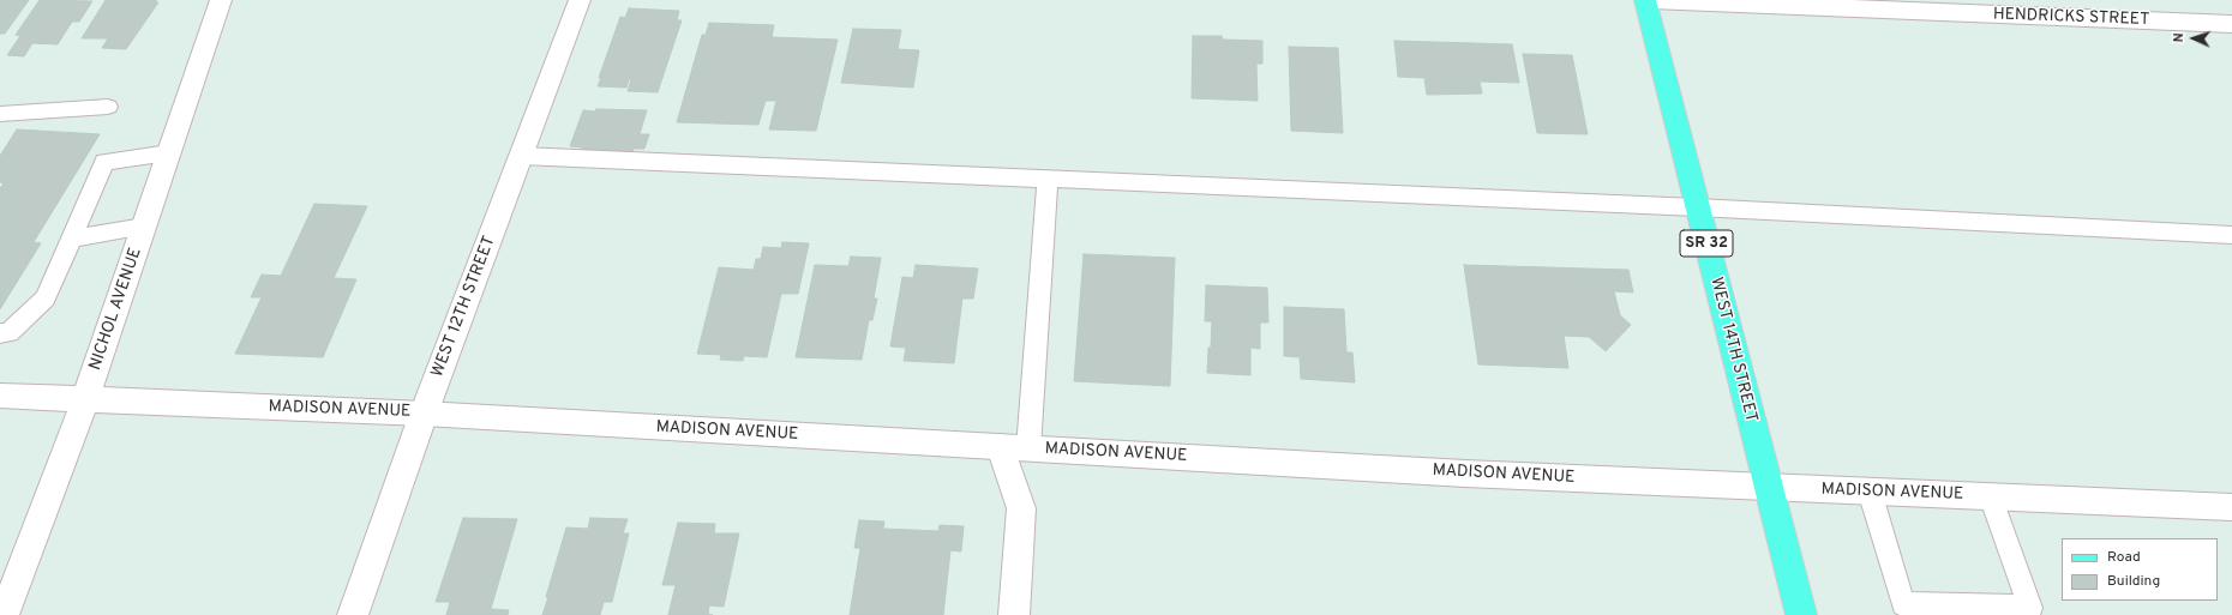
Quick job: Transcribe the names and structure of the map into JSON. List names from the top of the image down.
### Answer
{
  "streets": {
    "main road": ["SR 32", "WEST 14TH STREET"],
    "street": [
      "HENDRICKS STREET",
      "WEST 12TH STREET",
      "NICHOL AVENUE",
      "MADISON AVENUE"
    ]
  },
  "crossings": [
    ["WEST 12TH STREET", "MADISON AVENUE"],
    ["NICHOL AVENUE", "MADISON AVENUE"],
    ["WEST 14TH STREET", "MADISON AVENUE"]
  ],
  "legend": ["Road", "Building"],
  "north": "left"
}
